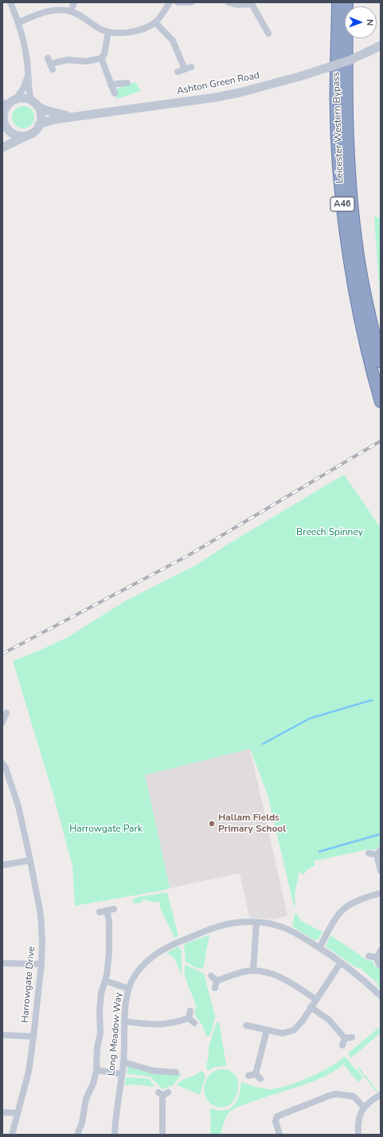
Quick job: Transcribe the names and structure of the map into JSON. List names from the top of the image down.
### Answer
{
  "streets": {
    "highway": ["Leicester Western Bypass", "A46"],
    "street": ["Ashton Green Road", "Harrowgate Drive", "Long Meadow Way"]
  },
  "parks": ["Breech Spinney", "Harrowgate Park"],
  "places": ["Hallam Fields Primary School"],
  "north": "right"
}
